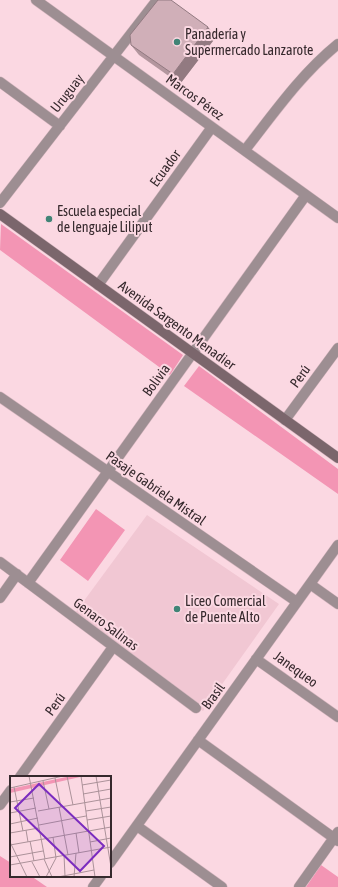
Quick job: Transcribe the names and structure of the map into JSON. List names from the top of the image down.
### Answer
{
  "streets": {
    "main road": ["Avenida Sargento Menadier"],
    "street": [
      "Uruguay",
      "Marcos Pérez",
      "Ecuador",
      "Perú",
      "Bolivia",
      "Pasaje Gabriela Mistral",
      "Genaro Salinas",
      "Janequeo",
      "Brasil"
    ]
  },
  "crossings": [
    ["Uruguay", "Marcos Pérez"],
    ["Marcos Pérez", "Ecuador"],
    ["Marcos Pérez", "Bolivia"],
    ["Ecuador", "Avenida Sargento Menadier"],
    ["Avenida Sargento Menadier", "Perú"],
    ["Avenida Sargento Menadier", "Bolivia"],
    ["Perú", "Genaro Salinas"],
    ["Bolivia", "Pasaje Gabriela Mistral"],
    ["Bolivia", "Genaro Salinas"],
    ["Pasaje Gabriela Mistral", "Brasil"],
    ["Janequeo", "Brasil"]
  ],
  "places": ["Panadería y Supermercado Lanzarote", "Escuela especial de lenguaje Liliput", "Liceo Comercial de Puente Alto"]
}
